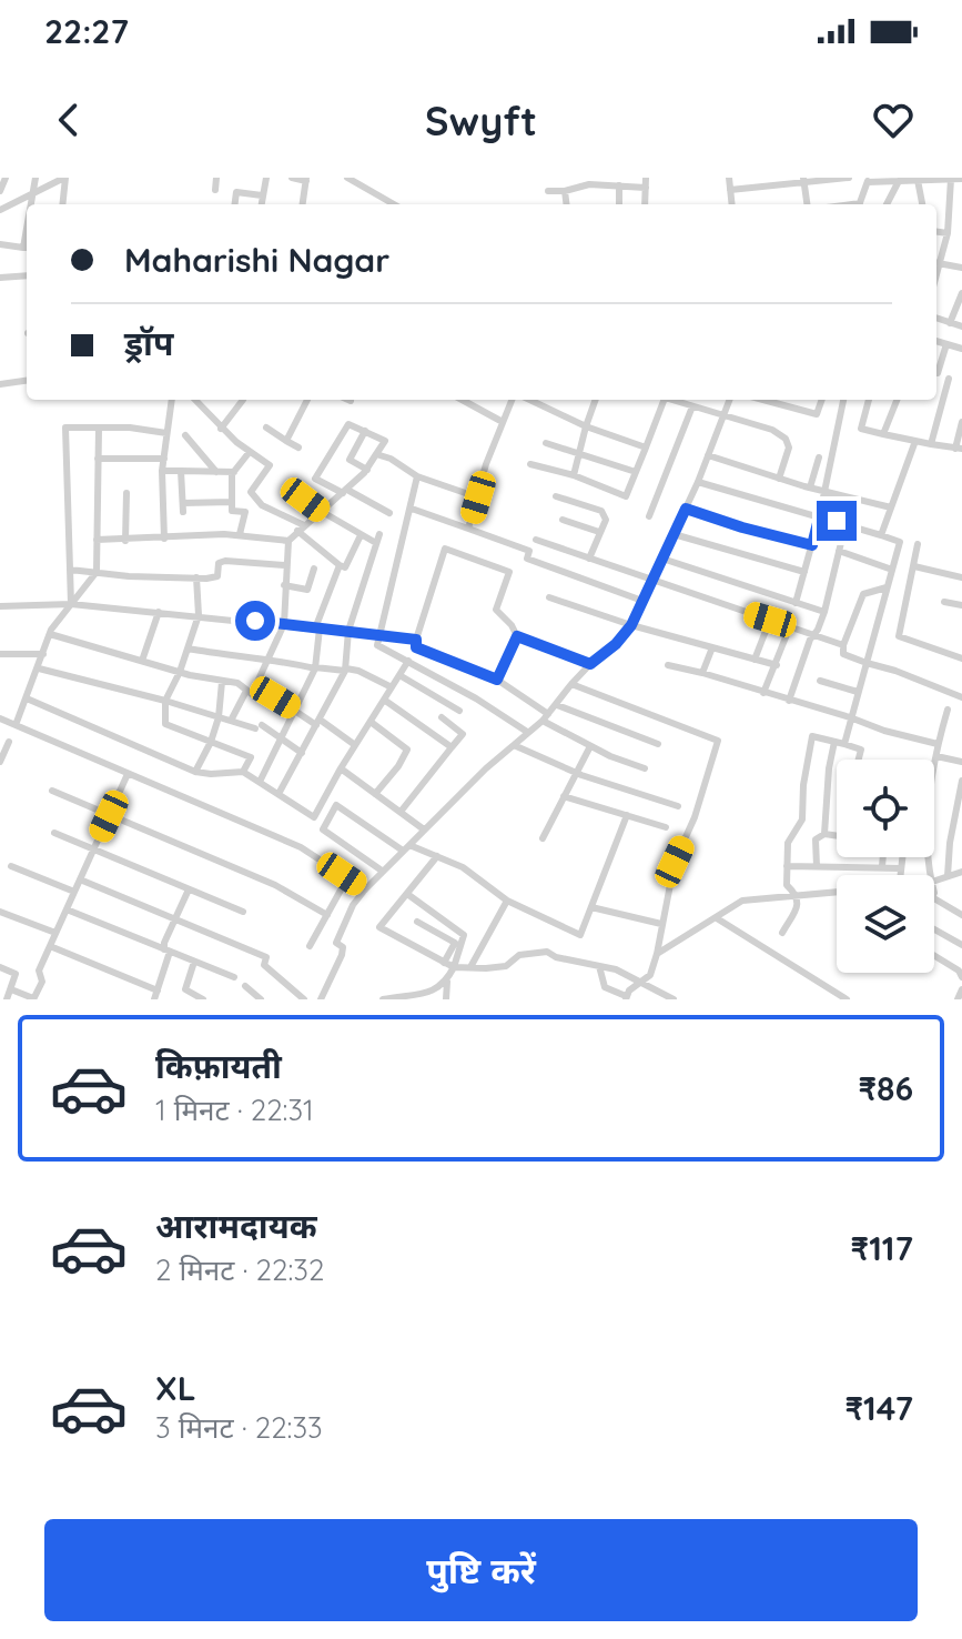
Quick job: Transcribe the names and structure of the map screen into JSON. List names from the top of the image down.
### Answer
{
  "page": {
    "status": "22:27",
    "header": "Swyft",
    "banner": ["Maharishi Nagar", "ड्रॉप"],
    "list": [
      {
        "name": "किफ़ायती",
        "note": "1 मिनट · 22:31",
        "value": "₹86"
      },
      {
        "name": "आरामदायक",
        "note": "2 मिनट · 22:32",
        "value": "₹117"
      },
      {
        "name": "XL",
        "note": "3 मिनट · 22:33",
        "value": "₹147"
      }
    ],
    "buttons": "पुष्टि करें"
  }
}
